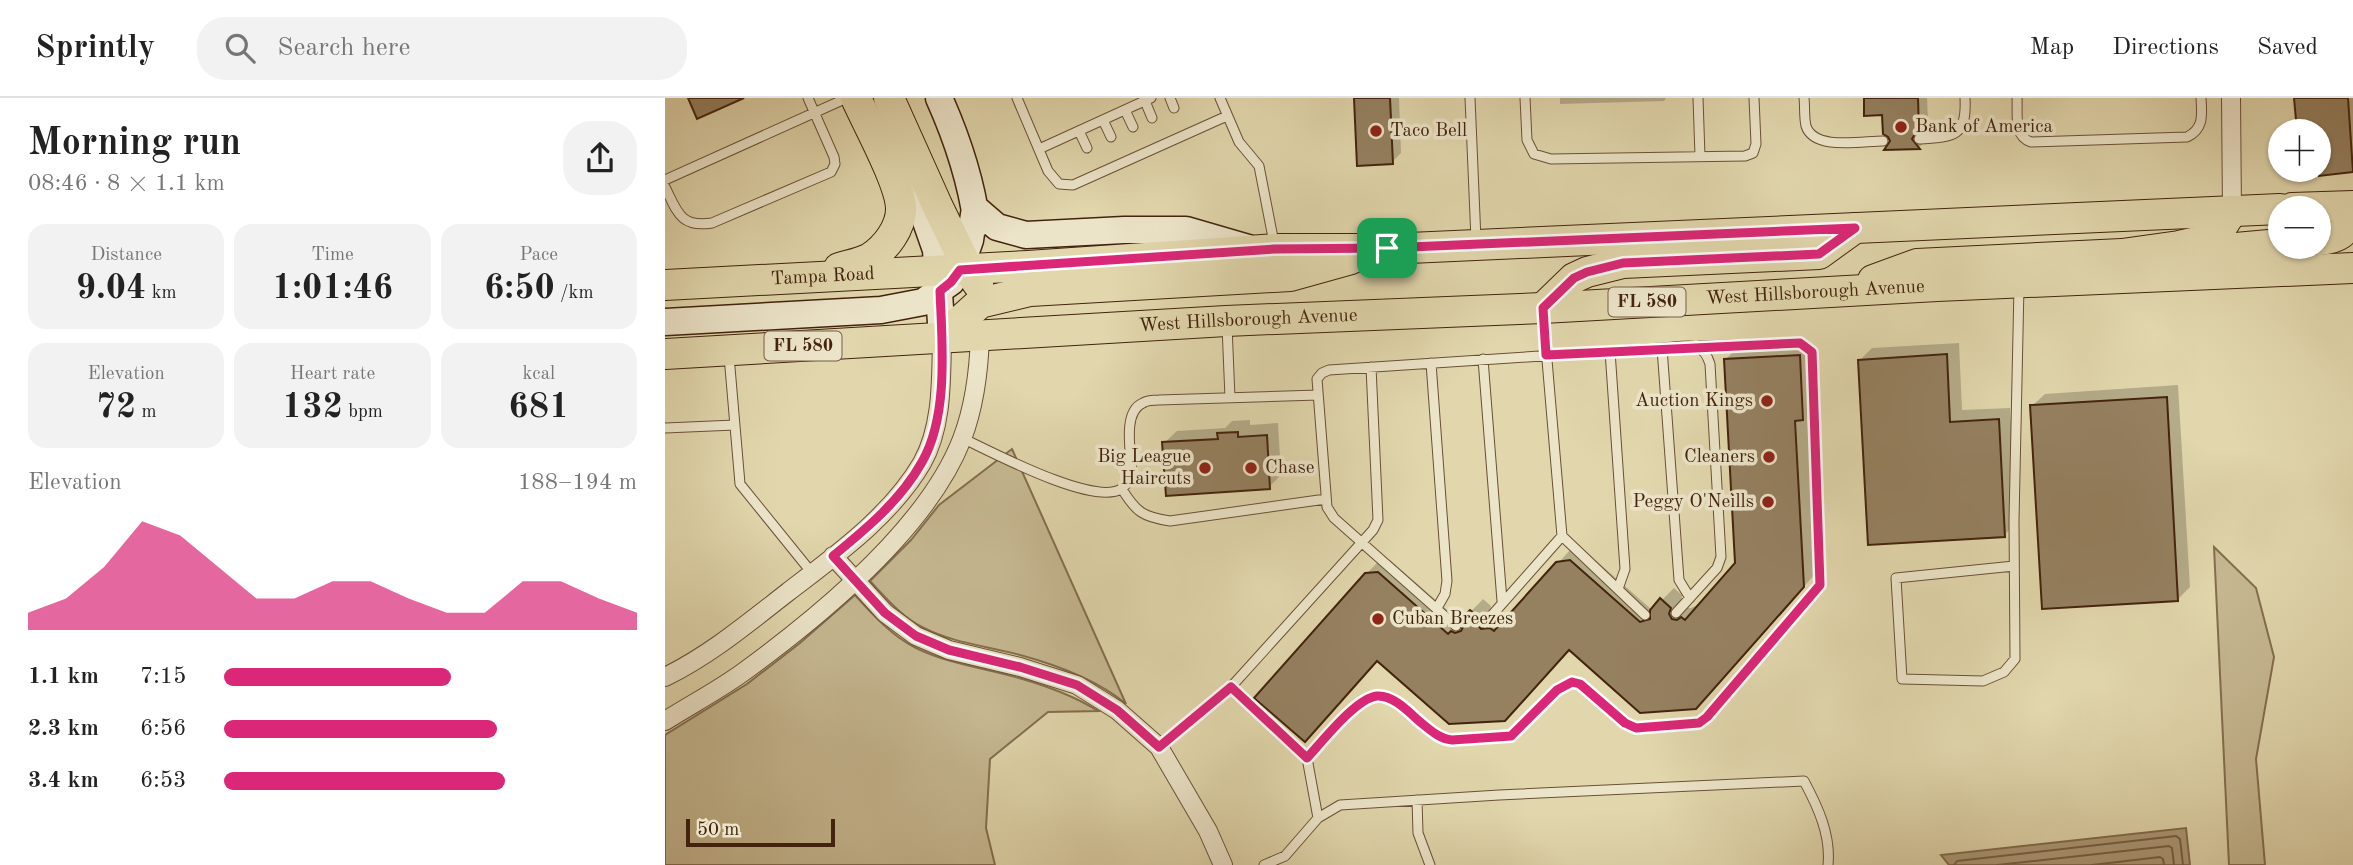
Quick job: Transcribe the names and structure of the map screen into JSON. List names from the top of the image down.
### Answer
{
  "streets": {
    "main road": ["Tampa Road", "West Hillsborough Avenue", "FL 580"]
  },
  "crossings": [
    ["West Hillsborough Avenue", "FL 580"]
  ],
  "places": [
    "Bank of America",
    "Taco Bell",
    "Auction Kings",
    "Cleaners",
    "Big League Haircuts",
    "Chase",
    "Peggy O'Neills",
    "Cuban Breezes"
  ],
  "scale_bar": "50 m",
  "page": {
    "header": "Sprintly",
    "search": "Search here",
    "nav": ["Map", "Directions", "Saved"],
    "heading": ["Morning run", "08:46 · 8 × 1.1 km"],
    "map_buttons": ["+", "−"],
    "stats": [
      ["Distance", "9.04 km"],
      ["Time", "1:01:46"],
      ["Pace", "6:50 /km"],
      ["Elevation", "72 m"],
      ["Heart rate", "132 bpm"],
      ["kcal", "681"]
    ],
    "chart": ["Elevation", "188–194 m"],
    "list": [
      {
        "name": "1.1 km",
        "note": "7:15"
      },
      {
        "name": "2.3 km",
        "note": "6:56"
      },
      {
        "name": "3.4 km",
        "note": "6:53"
      }
    ],
    "scale": "50 m"
  }
}
